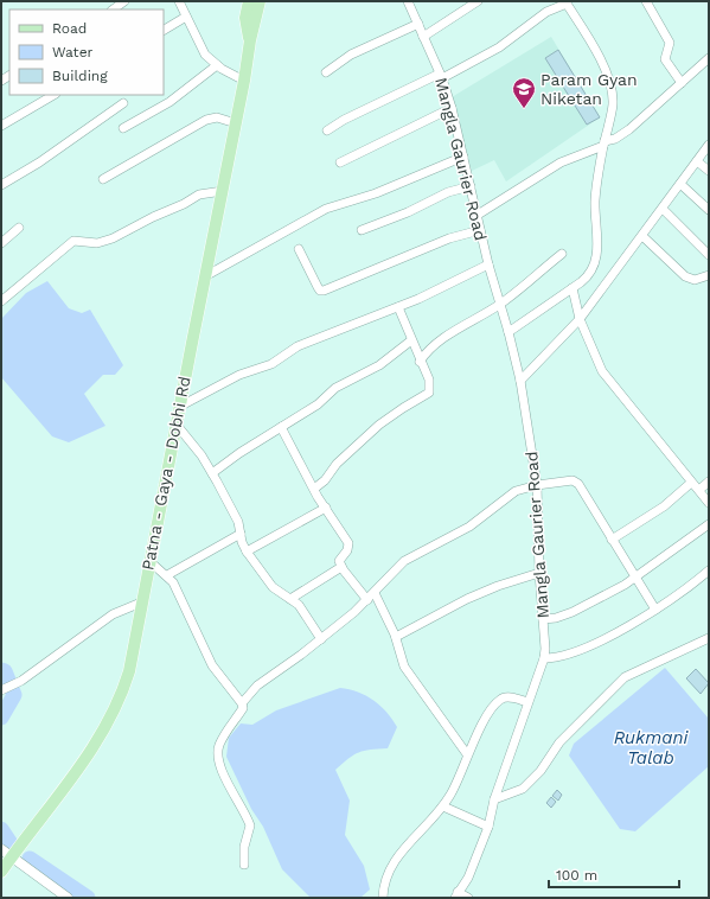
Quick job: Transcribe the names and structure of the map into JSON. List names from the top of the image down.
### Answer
{
  "streets": {
    "main road": ["Patna - Gaya - Dobhi Rd"],
    "street": ["Mangla Gaurier Road"]
  },
  "water": ["Rukmani Talab"],
  "places": {
    "school or university": ["Param Gyan Niketan"]
  },
  "legend": ["Road", "Water", "Building"],
  "scale_bar": "100 m"
}
